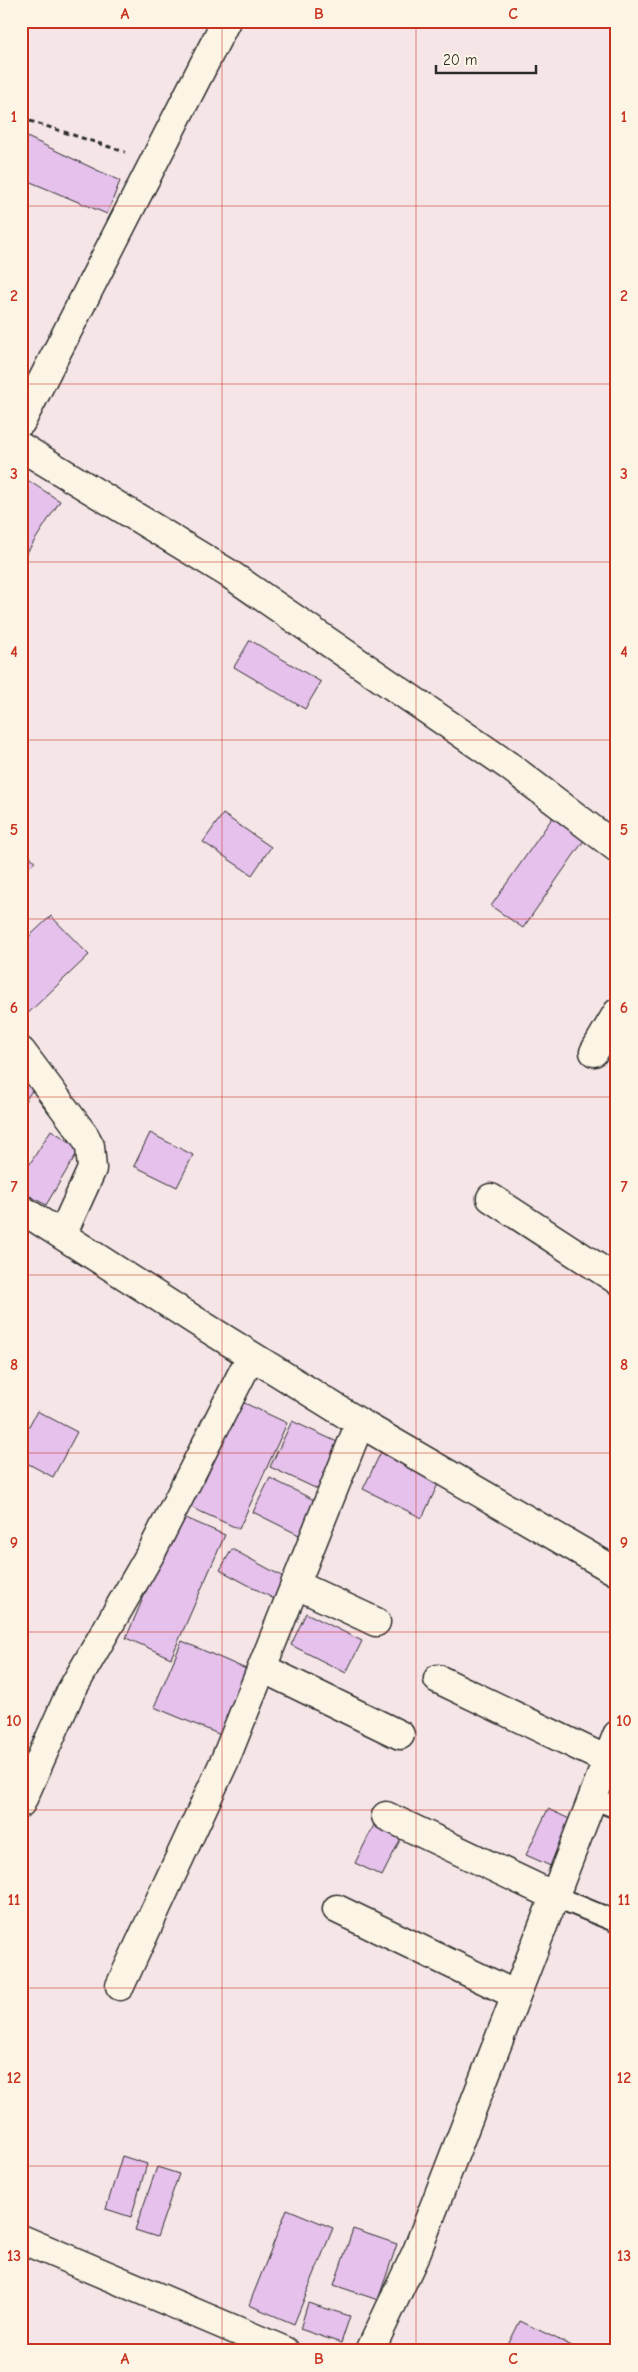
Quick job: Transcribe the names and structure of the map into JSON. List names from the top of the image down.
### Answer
{
  "scale_bar": "20 m",
  "grid": {
    "columns": ["A", "B", "C"],
    "rows": [
      "1",
      "2",
      "3",
      "4",
      "5",
      "6",
      "7",
      "8",
      "9",
      "10",
      "11",
      "12",
      "13"
    ]
  }
}
